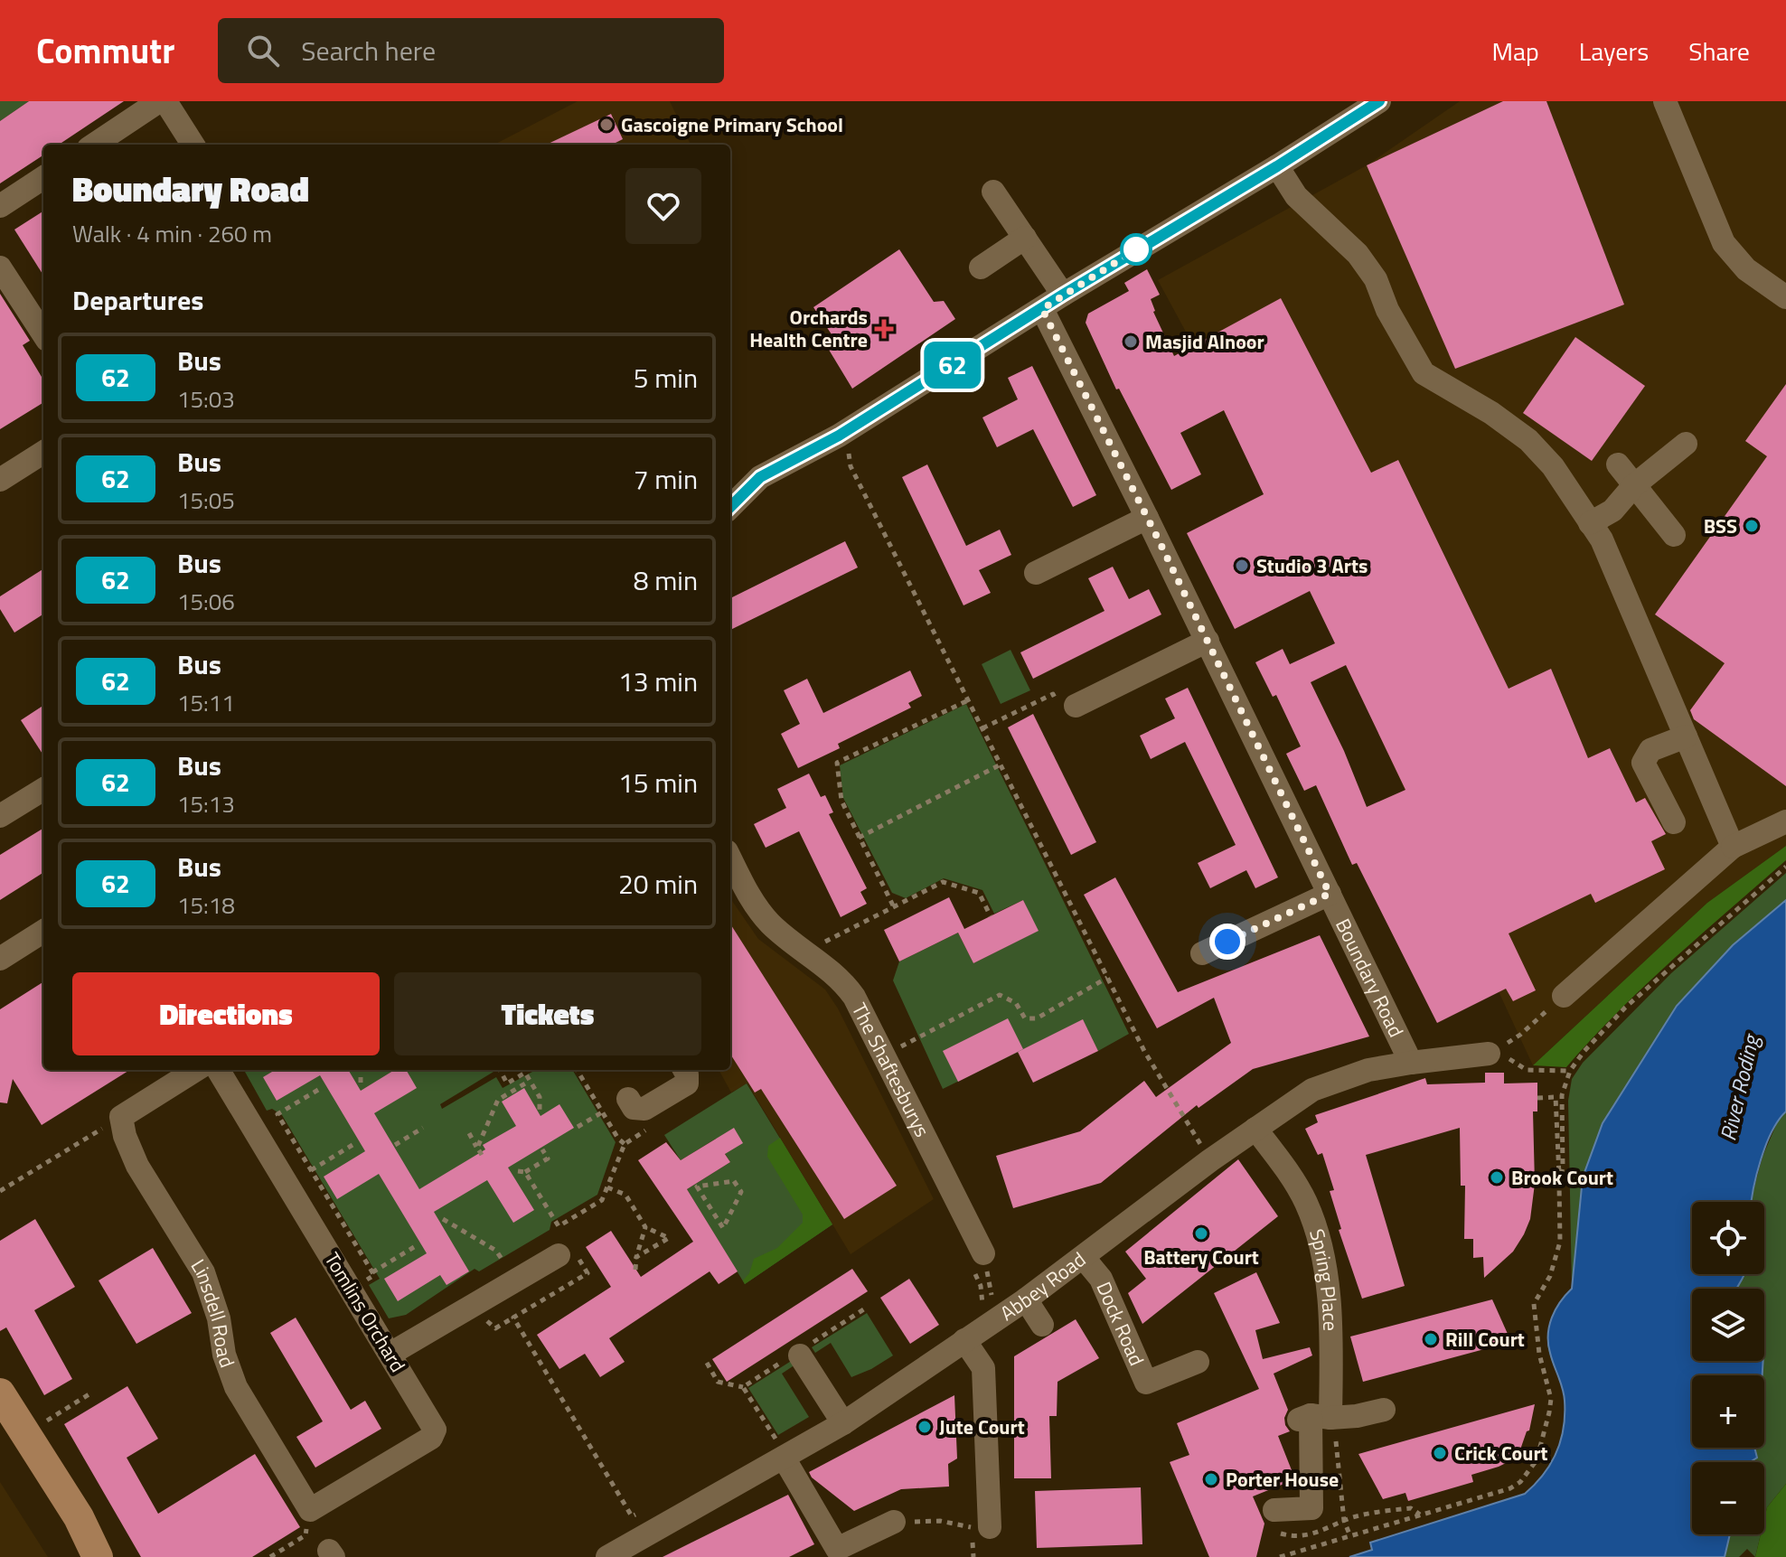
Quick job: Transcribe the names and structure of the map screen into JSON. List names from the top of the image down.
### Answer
{
  "streets": {
    "street": [
      "Boundary Road",
      "The Shaftesburys",
      "Spring Place",
      "Abbey Road",
      "Tomlins Orchard",
      "Linsdell Road",
      "Dock Road"
    ]
  },
  "crossings": [
    ["Boundary Road", "Abbey Road"],
    ["Spring Place", "Abbey Road"],
    ["Abbey Road", "Dock Road"],
    ["Tomlins Orchard", "Linsdell Road"]
  ],
  "water": ["River Roding"],
  "places": {
    "other": [
      "Gascoigne Primary School",
      "Masjid Alnoor",
      "BSS",
      "Studio 3 Arts",
      "Brook Court",
      "Battery Court",
      "Rill Court",
      "Jute Court",
      "Crick Court",
      "Porter House"
    ],
    "health": ["Orchards Health Centre"]
  },
  "lines": ["bus line 62"],
  "page": {
    "header": "Commutr",
    "search": "Search here",
    "nav": ["Map", "Layers", "Share"],
    "on_map": "62",
    "heading": [
      ["Boundary Road", "Walk · 4 min · 260 m"],
      "Departures"
    ],
    "list": [
      {
        "mark": "62",
        "name": "Bus",
        "note": "15:03",
        "value": "5 min"
      },
      {
        "mark": "62",
        "name": "Bus",
        "note": "15:05",
        "value": "7 min"
      },
      {
        "mark": "62",
        "name": "Bus",
        "note": "15:06",
        "value": "8 min"
      },
      {
        "mark": "62",
        "name": "Bus",
        "note": "15:11",
        "value": "13 min"
      },
      {
        "mark": "62",
        "name": "Bus",
        "note": "15:13",
        "value": "15 min"
      },
      {
        "mark": "62",
        "name": "Bus",
        "note": "15:18",
        "value": "20 min"
      }
    ],
    "buttons": ["Directions", "Tickets"],
    "map_buttons": ["+", "−"]
  }
}
